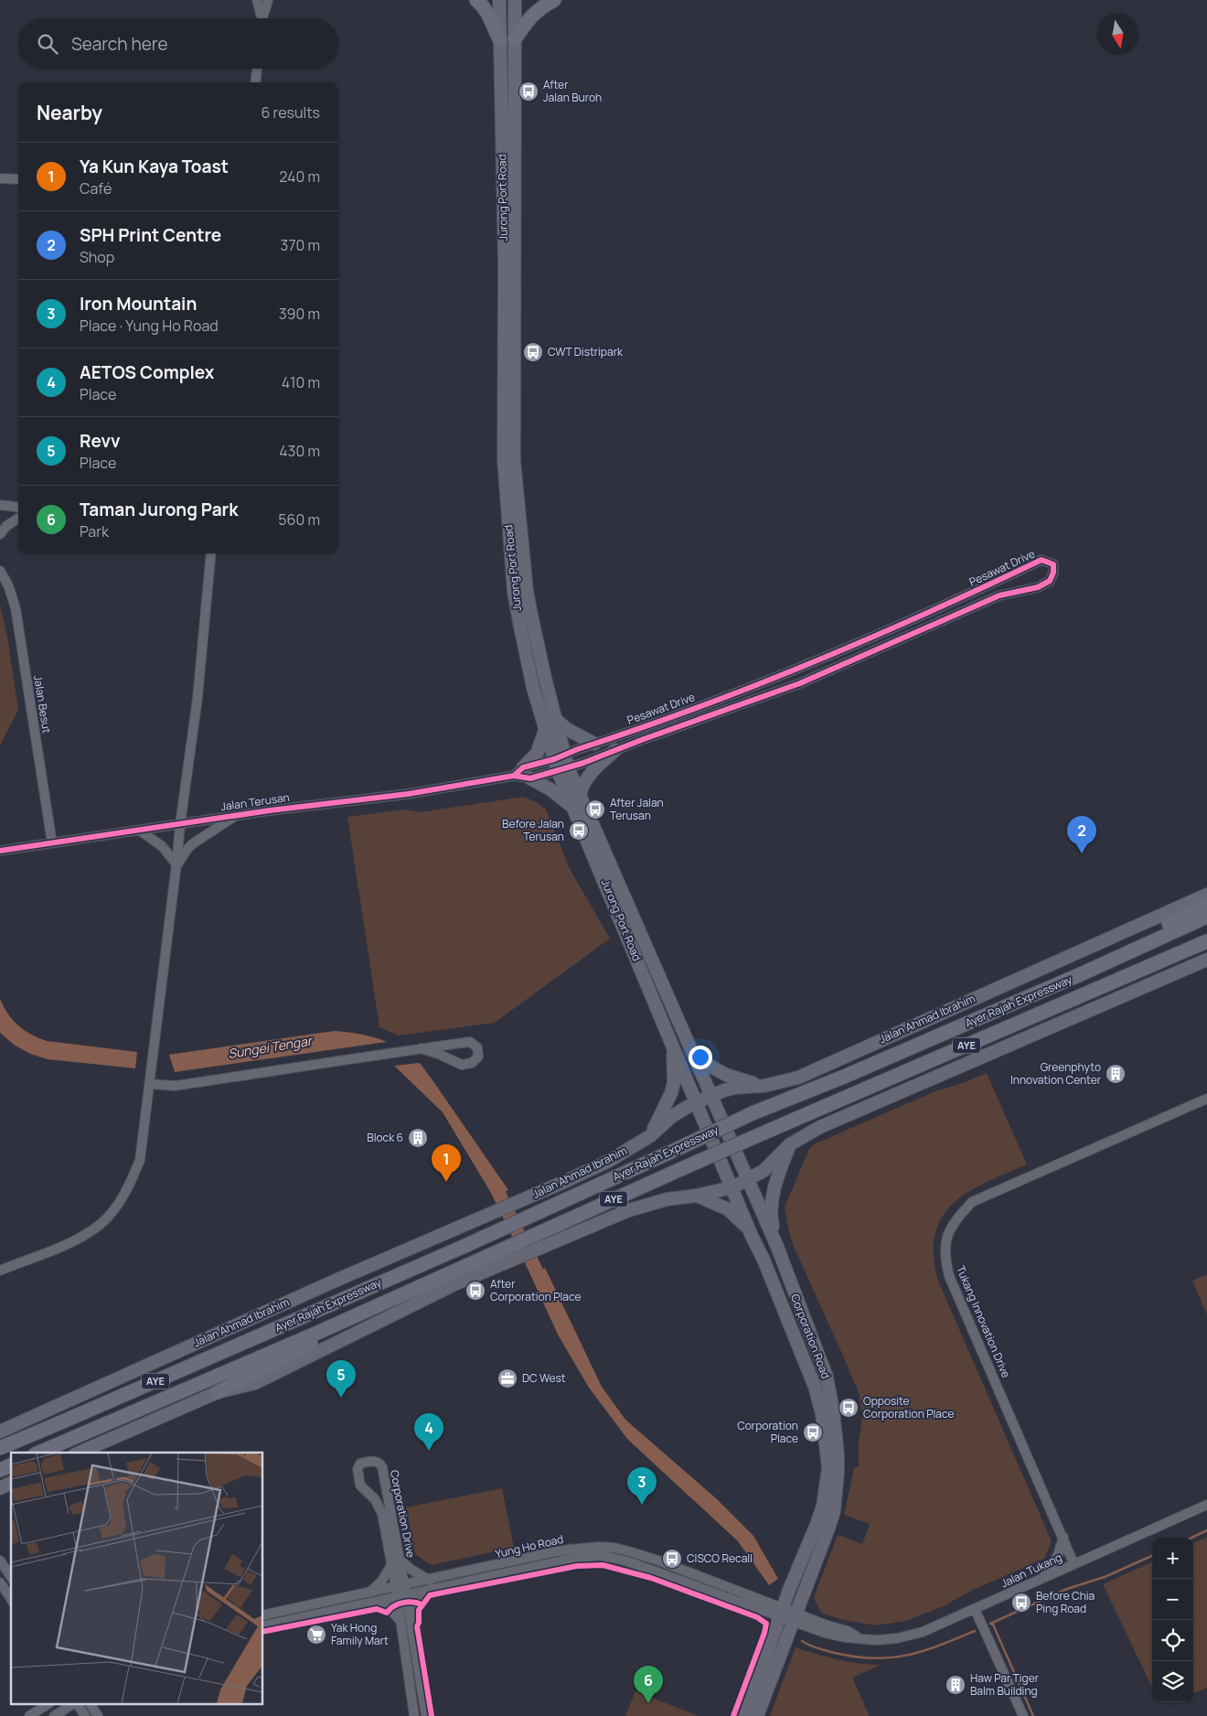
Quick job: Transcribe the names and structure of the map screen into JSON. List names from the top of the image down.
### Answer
{
  "streets": {
    "highway": ["Ayer Rajah Expressway", "AYE"],
    "main road": ["Jurong Port Road", "Jalan Ahmad Ibrahim", "Corporation Road"],
    "street": [
      "Pesawat Drive",
      "Jalan Besut",
      "Jalan Terusan",
      "Tukang Innovation Drive",
      "Corporation Drive",
      "Yung Ho Road",
      "Jalan Tukang"
    ]
  },
  "crossings": [
    ["Jurong Port Road", "Pesawat Drive"],
    ["Jurong Port Road", "Jalan Terusan"],
    ["Jurong Port Road", "Jalan Ahmad Ibrahim"],
    ["Jurong Port Road", "Corporation Road"],
    ["Pesawat Drive", "Jalan Terusan"],
    ["Jalan Besut", "Jalan Terusan"],
    ["Jalan Ahmad Ibrahim", "Corporation Road"],
    ["Tukang Innovation Drive", "Jalan Tukang"],
    ["Corporation Road", "Yung Ho Road"],
    ["Corporation Road", "Jalan Tukang"],
    ["Corporation Drive", "Yung Ho Road"],
    ["Yung Ho Road", "Jalan Tukang"]
  ],
  "water": ["Sungei Tengar"],
  "places": {
    "bus stop": [
      "After Jalan Buroh",
      "CWT Distripark",
      "After Jalan Terusan",
      "Before Jalan Terusan",
      "After Corporation Place",
      "Opposite Corporation Place",
      "Corporation Place",
      "CISCO Recall",
      "Before Chia Ping Road"
    ],
    "building": ["Greenphyto Innovation Center", "Block 6", "Haw Par Tiger Balm Building"],
    "office": ["DC West"],
    "supermarket": ["Yak Hong Family Mart"]
  },
  "north": "bottom",
  "page": {
    "search": "Search here",
    "heading": ["Nearby", "6 results"],
    "list": [
      {
        "mark": "1",
        "name": "Ya Kun Kaya Toast",
        "note": "Café",
        "value": "240 m"
      },
      {
        "mark": "2",
        "name": "SPH Print Centre",
        "note": "Shop",
        "value": "370 m"
      },
      {
        "mark": "3",
        "name": "Iron Mountain",
        "note": "Place · Yung Ho Road",
        "value": "390 m"
      },
      {
        "mark": "4",
        "name": "AETOS Complex",
        "note": "Place",
        "value": "410 m"
      },
      {
        "mark": "5",
        "name": "Revv",
        "note": "Place",
        "value": "430 m"
      },
      {
        "mark": "6",
        "name": "Taman Jurong Park",
        "note": "Park",
        "value": "560 m"
      }
    ],
    "pins": [
      "2",
      "1",
      "5",
      "4",
      "3",
      "6"
    ],
    "map_buttons": ["+", "−"]
  }
}
